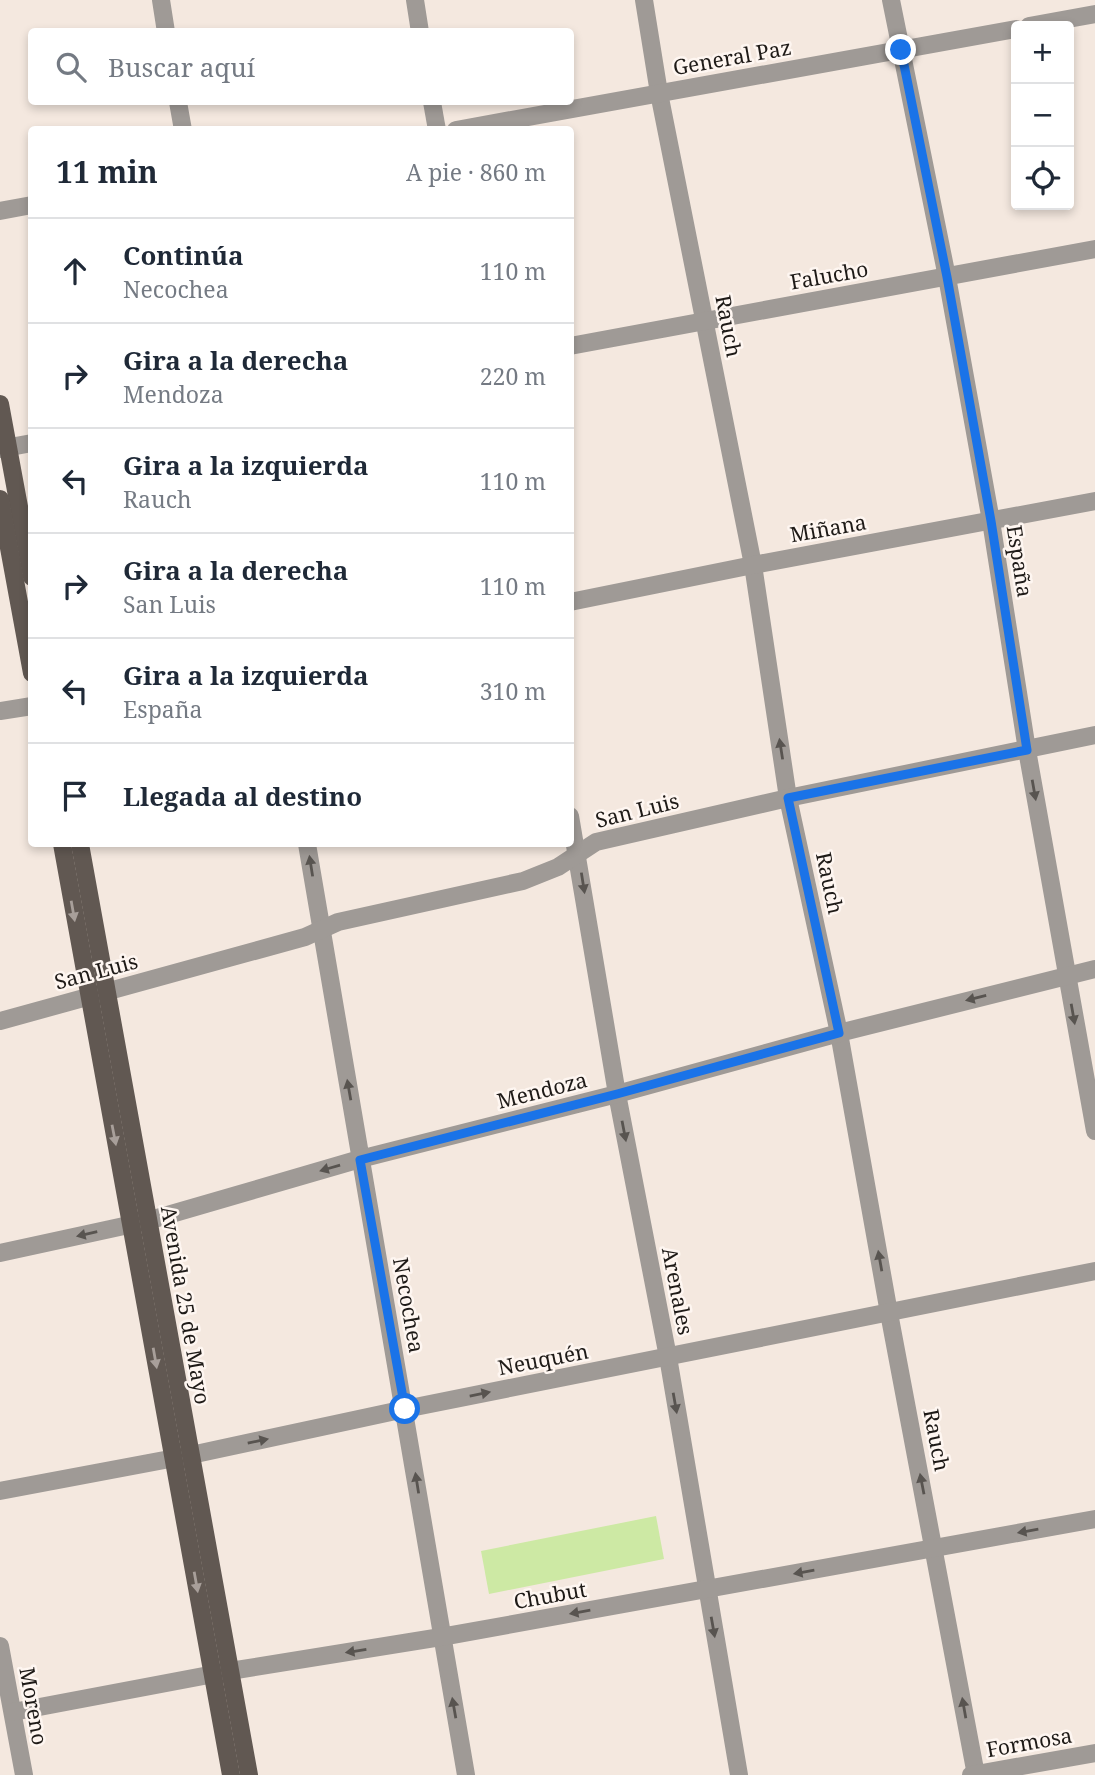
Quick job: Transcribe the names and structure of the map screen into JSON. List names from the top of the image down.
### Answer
{
  "streets": {
    "main road": ["Avenida 25 de Mayo"],
    "street": [
      "General Paz",
      "Falucho",
      "Rauch",
      "Miñana",
      "España",
      "San Luis",
      "Mendoza",
      "Arenales",
      "Necochea",
      "Neuquén",
      "Chubut",
      "Moreno",
      "Formosa"
    ]
  },
  "crossings": [
    ["General Paz", "Rauch"],
    ["General Paz", "España"],
    ["Falucho", "Rauch"],
    ["Falucho", "España"],
    ["Rauch", "Miñana"],
    ["Rauch", "San Luis"],
    ["Rauch", "Mendoza"],
    ["Rauch", "Neuquén"],
    ["Rauch", "Chubut"],
    ["Rauch", "Formosa"],
    ["Miñana", "España"],
    ["España", "San Luis"],
    ["España", "Mendoza"],
    ["San Luis", "Arenales"],
    ["San Luis", "Avenida 25 de Mayo"],
    ["San Luis", "Necochea"],
    ["Mendoza", "Arenales"],
    ["Mendoza", "Avenida 25 de Mayo"],
    ["Mendoza", "Necochea"],
    ["Arenales", "Neuquén"],
    ["Arenales", "Chubut"],
    ["Avenida 25 de Mayo", "Neuquén"],
    ["Avenida 25 de Mayo", "Chubut"],
    ["Necochea", "Neuquén"],
    ["Necochea", "Chubut"],
    ["Chubut", "Moreno"]
  ],
  "one_way": [
    "Rauch",
    "Mendoza",
    "Arenales",
    "Necochea",
    "Neuquén",
    "Chubut"
  ],
  "page": {
    "map_buttons": ["+", "−"],
    "search": "Buscar aquí",
    "heading": ["11 min", "A pie · 860 m"],
    "list": [
      ["Continúa", "Necochea", "110 m"],
      ["Gira a la derecha", "Mendoza", "220 m"],
      ["Gira a la izquierda", "Rauch", "110 m"],
      ["Gira a la derecha", "San Luis", "110 m"],
      ["Gira a la izquierda", "España", "310 m"],
      "Llegada al destino"
    ]
  }
}
